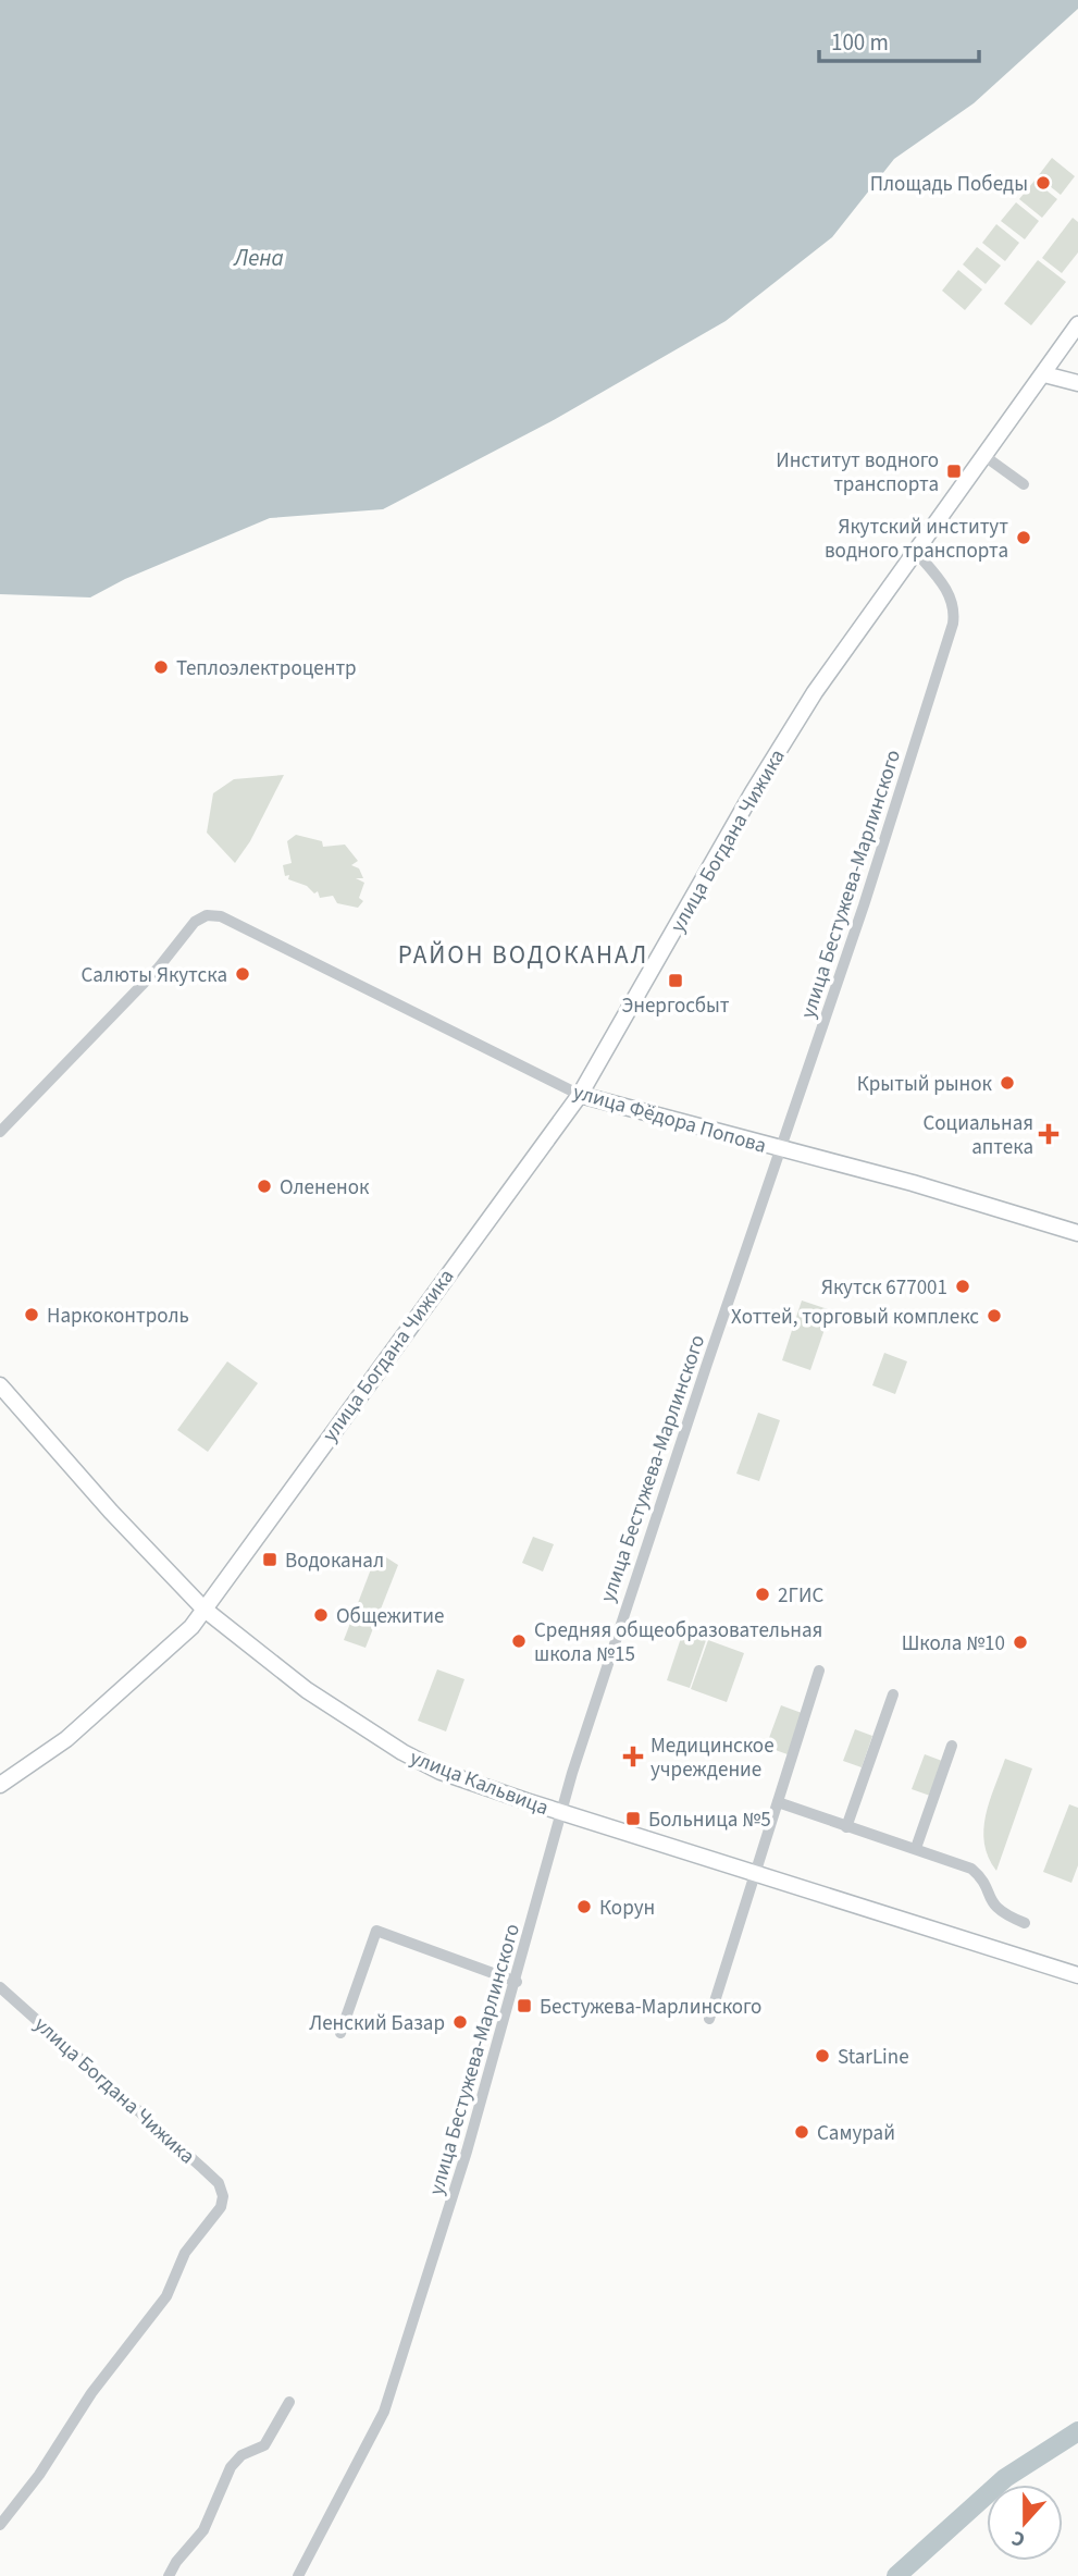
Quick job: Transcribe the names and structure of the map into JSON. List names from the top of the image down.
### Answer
{
  "streets": {
    "main road": ["улица Богдана Чижика", "улица Фёдора Попова", "улица Кальвица"],
    "street": ["улица Бестужева-Марлинского"]
  },
  "crossings": [
    ["улица Богдана Чижика", "улица Бестужева-Марлинского"],
    ["улица Богдана Чижика", "улица Фёдора Попова"],
    ["улица Богдана Чижика", "улица Кальвица"],
    ["улица Бестужева-Марлинского", "улица Фёдора Попова"],
    ["улица Бестужева-Марлинского", "улица Кальвица"]
  ],
  "districts": ["РАЙОН ВОДОКАНАЛ"],
  "water": ["Лена"],
  "places": {
    "other": [
      "Площадь Победы",
      "Якутский институт водного транспорта",
      "Теплоэлектроцентр",
      "Салюты Якутска",
      "Крытый рынок",
      "Олененок",
      "Якутск 677001",
      "Наркоконтроль",
      "Хоттей, торговый комплекс",
      "2ГИС",
      "Общежитие",
      "Средняя общеобразовательная школа №15",
      "Школа №10",
      "Корун",
      "Ленский Базар",
      "StarLine",
      "Самурай"
    ],
    "transit": [
      "Институт водного транспорта",
      "Энергосбыт",
      "Водоканал",
      "Больница №5",
      "Бестужева-Марлинского"
    ],
    "health": ["Социальная аптека", "Медицинское учреждение"]
  },
  "scale_bar": "100 m",
  "north": "bottom"
}
